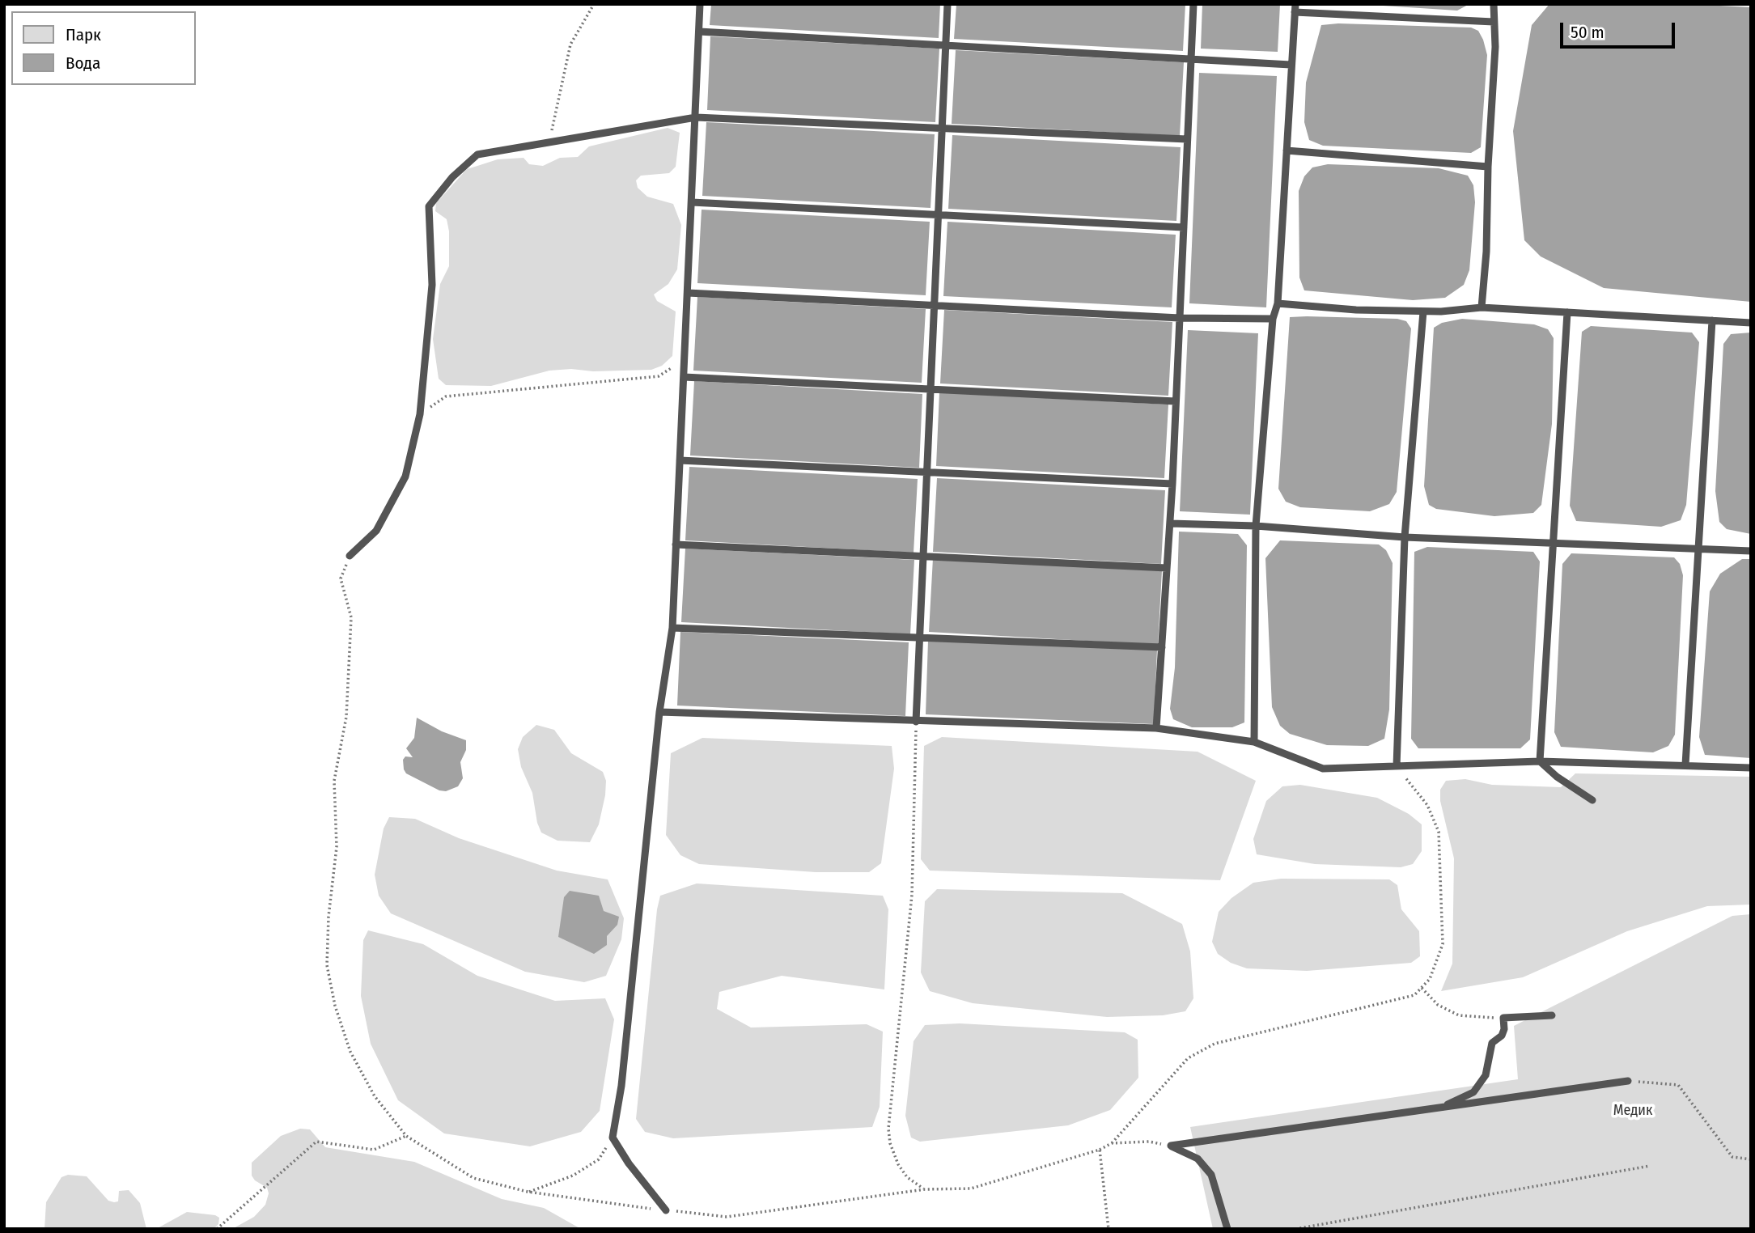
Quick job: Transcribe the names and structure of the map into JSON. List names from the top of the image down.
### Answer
{
  "parks": ["Медик"],
  "legend": ["Парк", "Вода"],
  "scale_bar": "50 m"
}
